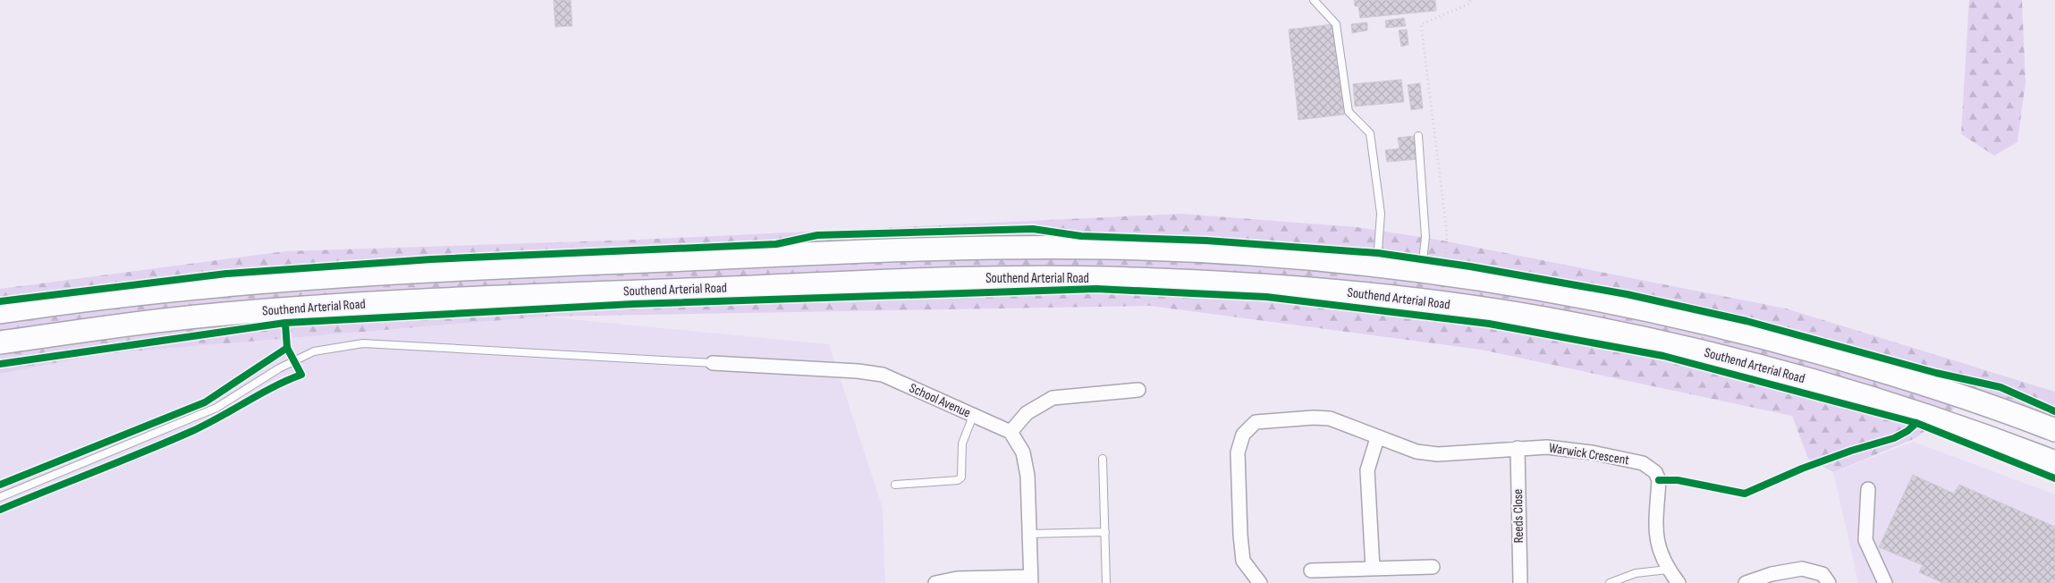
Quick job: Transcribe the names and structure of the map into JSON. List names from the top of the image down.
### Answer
{
  "streets": {
    "highway": ["Southend Arterial Road"],
    "street": ["School Avenue", "Warwick Crescent", "Reeds Close"]
  },
  "crossings": [
    ["Warwick Crescent", "Reeds Close"]
  ]
}
